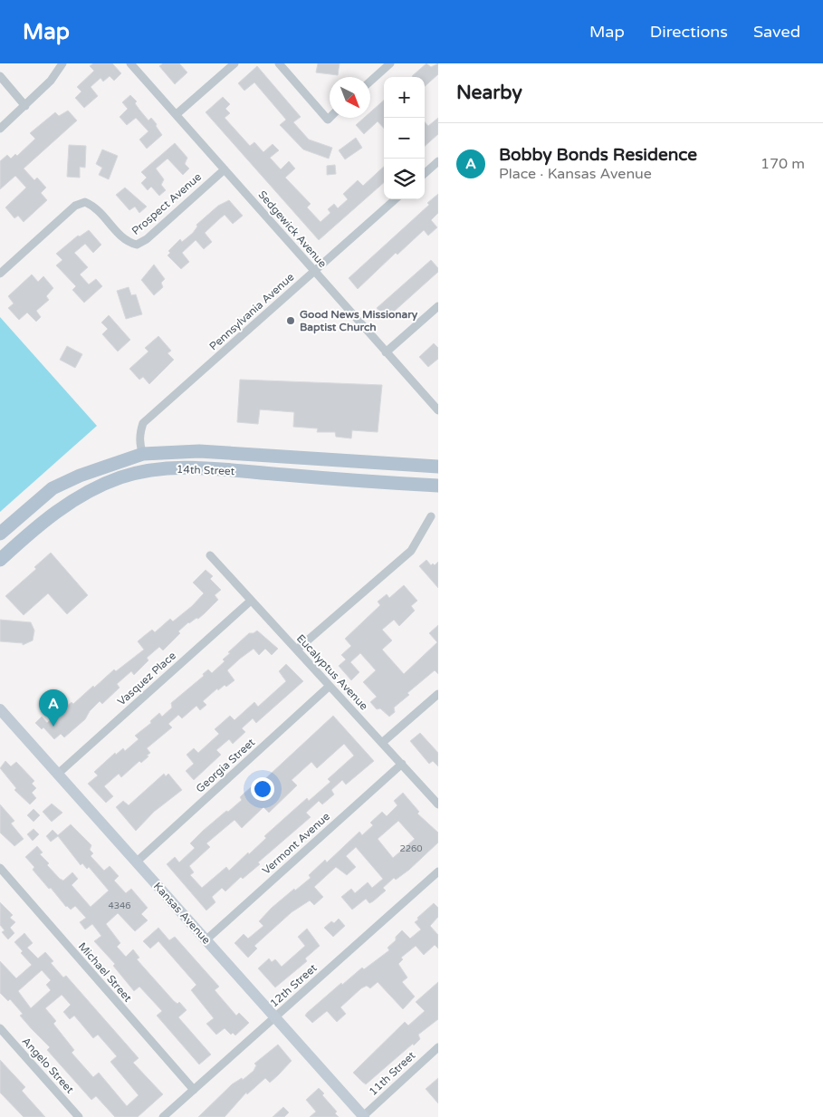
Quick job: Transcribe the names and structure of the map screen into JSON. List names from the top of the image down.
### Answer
{
  "streets": {
    "main road": ["14th Street"],
    "street": [
      "Prospect Avenue",
      "Sedgewick Avenue",
      "Pennsylvania Avenue",
      "Eucalyptus Avenue",
      "Vasquez Place",
      "Georgia Street",
      "Vermont Avenue",
      "Kansas Avenue",
      "Michael Street",
      "12th Street",
      "Angelo Street",
      "11th Street"
    ]
  },
  "crossings": [
    ["Prospect Avenue", "Sedgewick Avenue"],
    ["Sedgewick Avenue", "Pennsylvania Avenue"],
    ["Pennsylvania Avenue", "14th Street"],
    ["Eucalyptus Avenue", "Vasquez Place"],
    ["Eucalyptus Avenue", "Georgia Street"],
    ["Eucalyptus Avenue", "Vermont Avenue"],
    ["Vasquez Place", "Kansas Avenue"],
    ["Georgia Street", "Kansas Avenue"],
    ["Vermont Avenue", "Kansas Avenue"],
    ["Kansas Avenue", "12th Street"],
    ["Kansas Avenue", "11th Street"],
    ["Michael Street", "12th Street"]
  ],
  "places": ["Good News Missionary Baptist Church"],
  "house_numbers": ["2260", "4346"],
  "north": "bottom right",
  "page": {
    "header": "Map",
    "nav": ["Map", "Directions", "Saved"],
    "heading": "Nearby",
    "map_buttons": ["+", "−"],
    "list": [
      {
        "mark": "A",
        "name": "Bobby Bonds Residence",
        "note": "Place · Kansas Avenue",
        "value": "170 m"
      }
    ],
    "pins": "A"
  }
}
